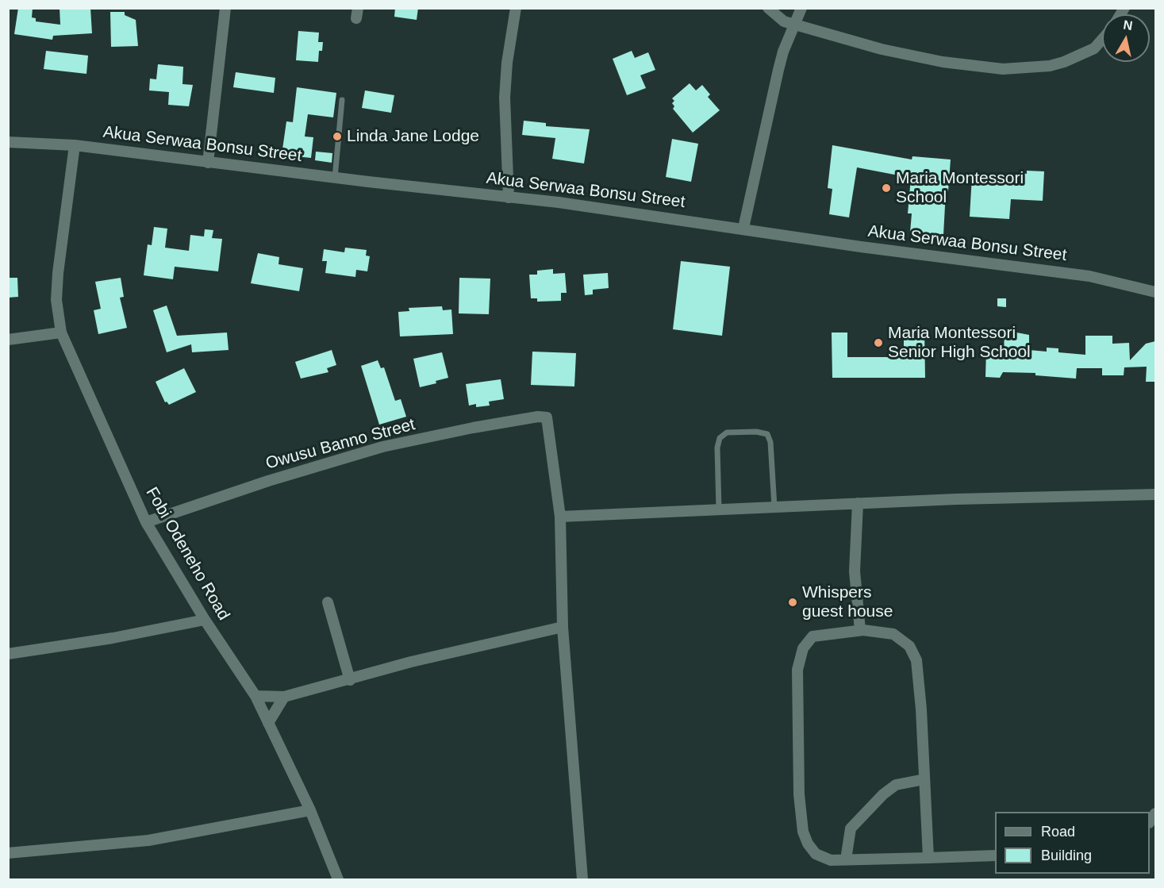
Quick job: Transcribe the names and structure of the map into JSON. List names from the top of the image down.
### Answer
{
  "streets": {
    "street": ["Akua Serwaa Bonsu Street", "Owusu Banno Street", "Fobi Odeneho Road"]
  },
  "crossings": [
    ["Akua Serwaa Bonsu Street", "Fobi Odeneho Road"],
    ["Owusu Banno Street", "Fobi Odeneho Road"]
  ],
  "places": [
    "Linda Jane Lodge",
    "Maria Montessori School",
    "Maria Montessori Senior High School",
    "Whispers guest house"
  ],
  "legend": ["Road", "Building"],
  "north": "top"
}
